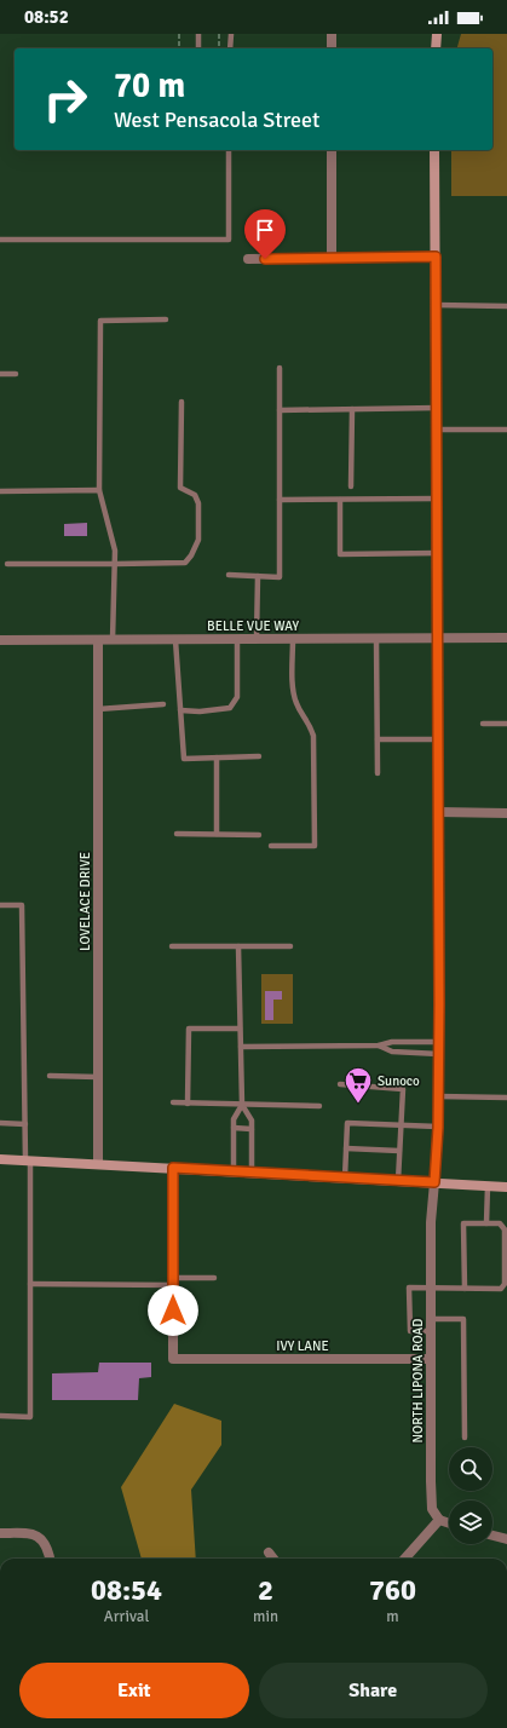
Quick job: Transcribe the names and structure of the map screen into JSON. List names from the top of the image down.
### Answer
{
  "streets": {
    "street": [
      "BELLE VUE WAY",
      "LOVELACE DRIVE",
      "IVY LANE",
      "NORTH LIPONA ROAD"
    ]
  },
  "crossings": [
    ["BELLE VUE WAY", "LOVELACE DRIVE"],
    ["IVY LANE", "NORTH LIPONA ROAD"]
  ],
  "places": {
    "supermarket": ["Sunoco"]
  },
  "page": {
    "status": "08:52",
    "turn": ["70 m", "West Pensacola Street"],
    "eta": [
      "08:54",
      "Arrival",
      "2",
      "min",
      "760",
      "m"
    ],
    "buttons": ["Exit", "Share"]
  }
}
